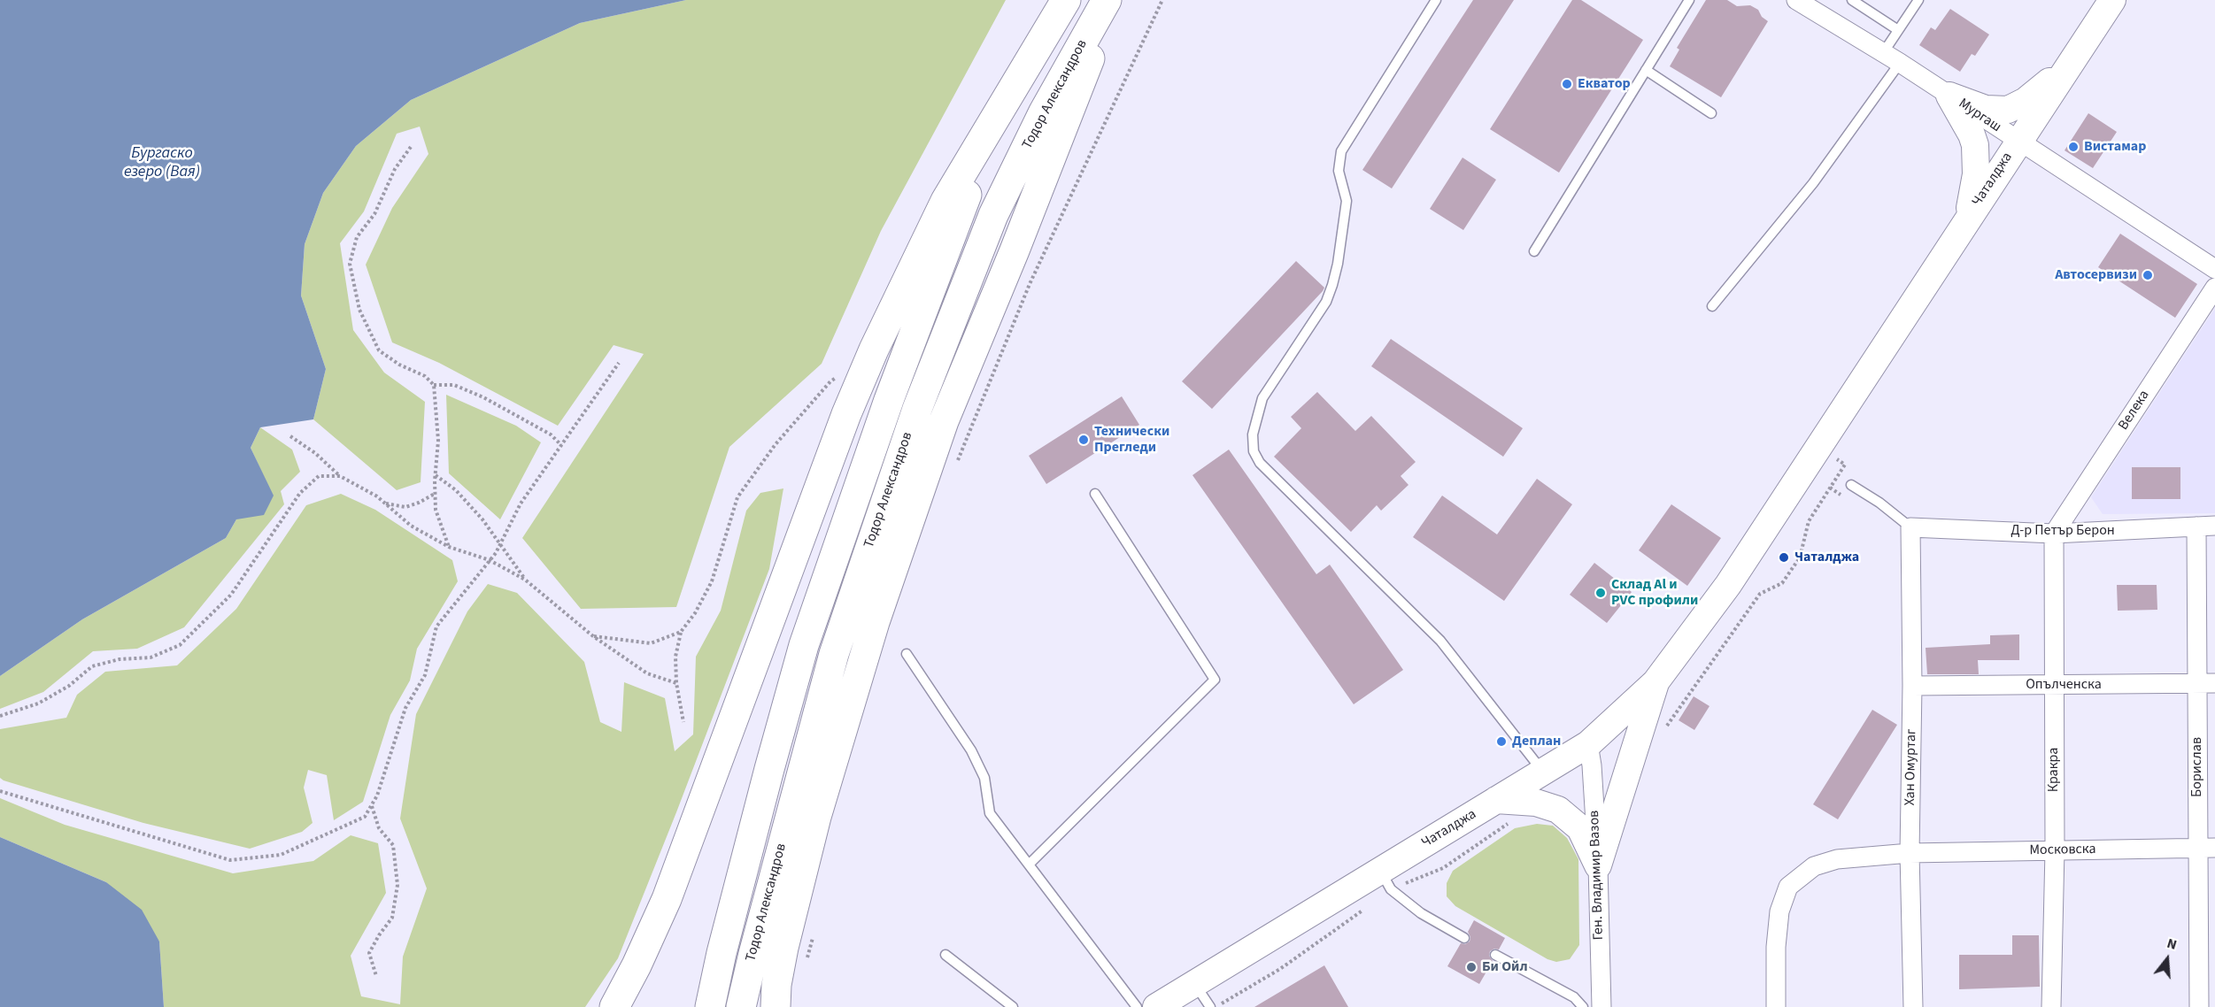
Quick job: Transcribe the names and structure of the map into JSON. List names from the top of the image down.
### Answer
{
  "streets": {
    "highway": ["Тодор Александров"],
    "main road": ["Чаталджа"],
    "street": [
      "Мургаш",
      "Велека",
      "Д-р Петър Берон",
      "Опълченска",
      "Хан Омуртаг",
      "Борислав",
      "Кракра",
      "Московска",
      "Ген. Владимир Вазов"
    ]
  },
  "crossings": [
    ["Мургаш", "Чаталджа"],
    ["Чаталджа", "Ген. Владимир Вазов"],
    ["Велека", "Д-р Петър Берон"],
    ["Велека", "Кракра"],
    ["Д-р Петър Берон", "Хан Омуртаг"],
    ["Д-р Петър Берон", "Борислав"],
    ["Д-р Петър Берон", "Кракра"],
    ["Опълченска", "Хан Омуртаг"],
    ["Опълченска", "Борислав"],
    ["Опълченска", "Кракра"],
    ["Хан Омуртаг", "Московска"],
    ["Борислав", "Московска"],
    ["Кракра", "Московска"]
  ],
  "water": ["Бургаско езеро (Вая)"],
  "places": [
    "Екватор",
    "Вистамар",
    "Автосервизи",
    "Технически Прегледи",
    "Чаталджа",
    "Склад Al и PVC профили",
    "Деплан",
    "Би Ойл"
  ],
  "north": "top"
}
